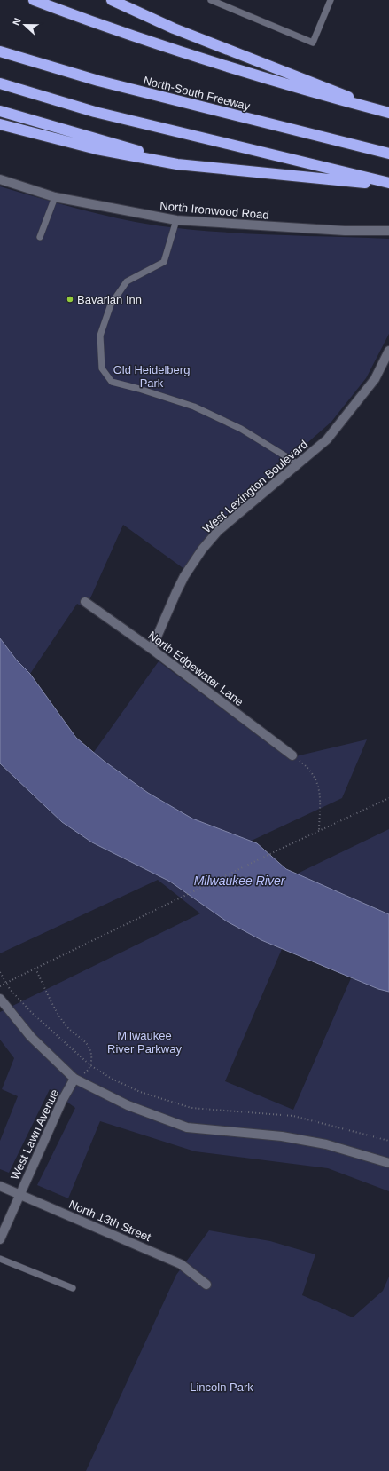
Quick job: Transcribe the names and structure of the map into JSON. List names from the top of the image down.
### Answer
{
  "streets": {
    "highway": ["North-South Freeway"],
    "street": [
      "North Ironwood Road",
      "West Lexington Boulevard",
      "North Edgewater Lane",
      "West Lawn Avenue",
      "North 13th Street"
    ]
  },
  "crossings": [
    ["West Lexington Boulevard", "North Edgewater Lane"],
    ["West Lawn Avenue", "North 13th Street"]
  ],
  "water": ["Milwaukee River"],
  "parks": ["Old Heidelberg Park", "Milwaukee River Parkway", "Lincoln Park"],
  "places": ["Bavarian Inn"],
  "north": "left"
}
